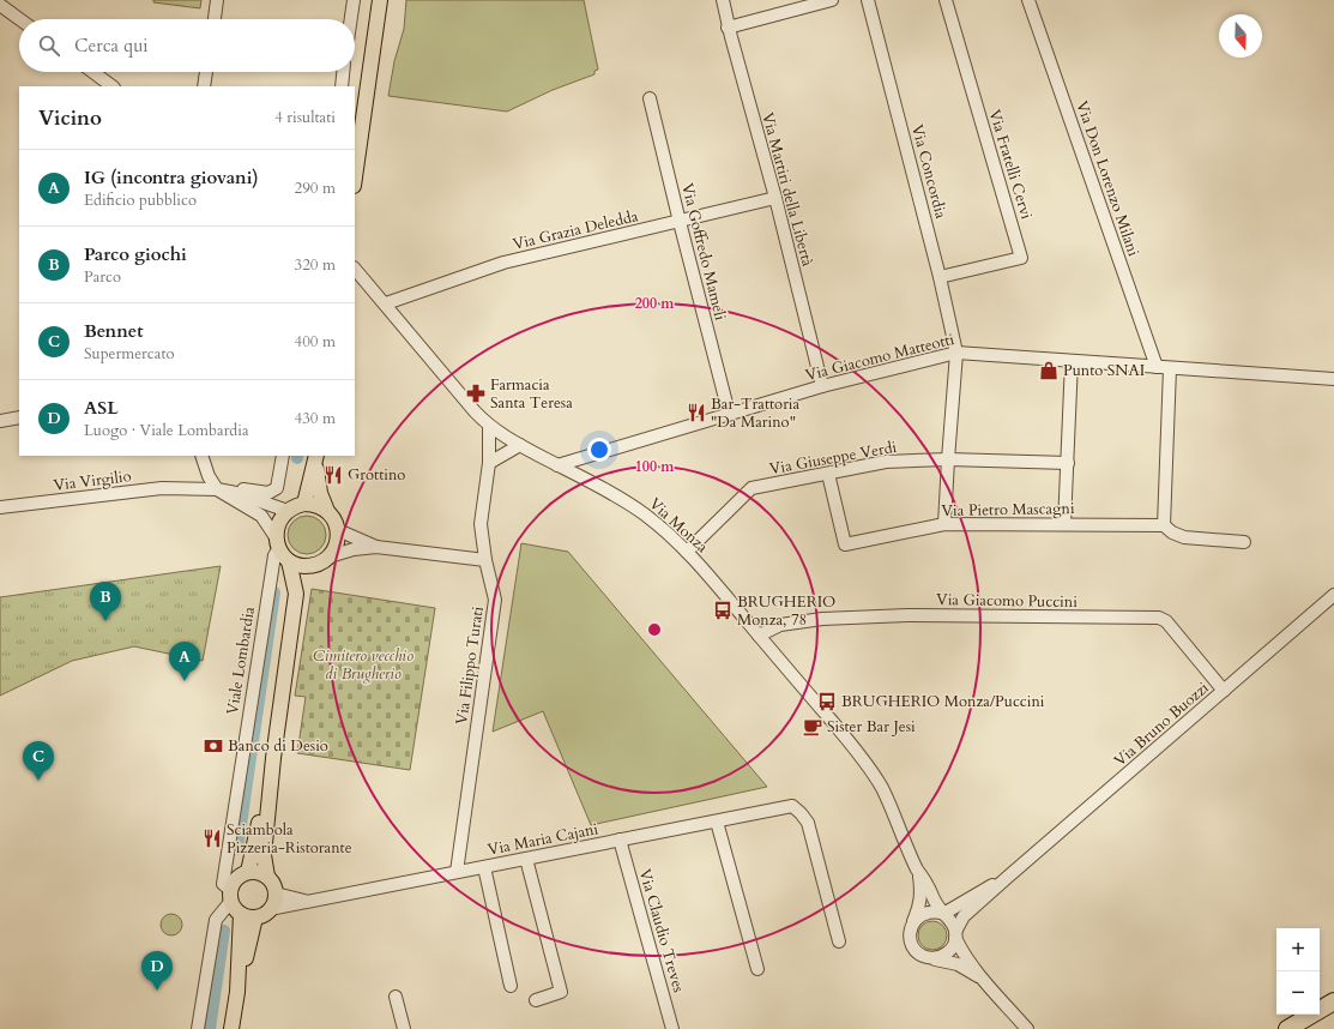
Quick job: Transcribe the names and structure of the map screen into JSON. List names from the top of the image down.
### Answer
{
  "streets": {
    "street": [
      "Via Fratelli Cervi",
      "Via Concordia",
      "Via Don Lorenzo Milani",
      "Via Martiri della Libertà",
      "Via Grazia Deledda",
      "Via Goffredo Mameli",
      "Via Giacomo Matteotti",
      "Via Giuseppe Verdi",
      "Via Virgilio",
      "Via Pietro Mascagni",
      "Via Monza",
      "Via Giacomo Puccini",
      "Viale Lombardia",
      "Via Filippo Turati",
      "Via Bruno Buozzi",
      "Via Maria Cajani",
      "Via Claudio Treves"
    ]
  },
  "crossings": [
    ["Via Fratelli Cervi", "Via Concordia"],
    ["Via Concordia", "Via Giacomo Matteotti"],
    ["Via Concordia", "Via Giuseppe Verdi"],
    ["Via Concordia", "Via Pietro Mascagni"],
    ["Via Don Lorenzo Milani", "Via Giacomo Matteotti"],
    ["Via Martiri della Libertà", "Via Grazia Deledda"],
    ["Via Martiri della Libertà", "Via Giacomo Matteotti"],
    ["Via Grazia Deledda", "Via Goffredo Mameli"],
    ["Via Grazia Deledda", "Via Monza"],
    ["Via Goffredo Mameli", "Via Giacomo Matteotti"],
    ["Via Giacomo Matteotti", "Via Monza"],
    ["Via Giuseppe Verdi", "Via Pietro Mascagni"],
    ["Via Giuseppe Verdi", "Via Monza"],
    ["Via Virgilio", "Viale Lombardia"],
    ["Via Monza", "Via Giacomo Puccini"],
    ["Via Monza", "Via Filippo Turati"],
    ["Via Monza", "Via Bruno Buozzi"],
    ["Via Giacomo Puccini", "Via Bruno Buozzi"],
    ["Viale Lombardia", "Via Maria Cajani"],
    ["Via Filippo Turati", "Via Maria Cajani"],
    ["Via Maria Cajani", "Via Claudio Treves"]
  ],
  "parks": ["Cimitero vecchio di Brugherio"],
  "places": {
    "shop": ["Punto SNAI"],
    "pharmacy": ["Farmacia Santa Teresa"],
    "restaurant": ["Bar-Trattoria \"Da Marino\"", "Grottino", "Sciambola Pizzeria-Ristorante"],
    "bus stop": ["BRUGHERIO Monza, 78", "BRUGHERIO Monza/Puccini"],
    "cafe": ["Sister Bar Jesi"],
    "bank": ["Banco di Desio"]
  },
  "north": "bottom",
  "page": {
    "search": "Cerca qui",
    "heading": ["Vicino", "4 risultati"],
    "list": [
      {
        "mark": "A",
        "name": "IG (incontra giovani)",
        "note": "Edificio pubblico",
        "value": "290 m"
      },
      {
        "mark": "B",
        "name": "Parco giochi",
        "note": "Parco",
        "value": "320 m"
      },
      {
        "mark": "C",
        "name": "Bennet",
        "note": "Supermercato",
        "value": "400 m"
      },
      {
        "mark": "D",
        "name": "ASL",
        "note": "Luogo · Viale Lombardia",
        "value": "430 m"
      }
    ],
    "pins": [
      "B",
      "A",
      "C",
      "D"
    ],
    "map_buttons": ["+", "−"]
  },
  "rings": ["200 m", "100 m"]
}
